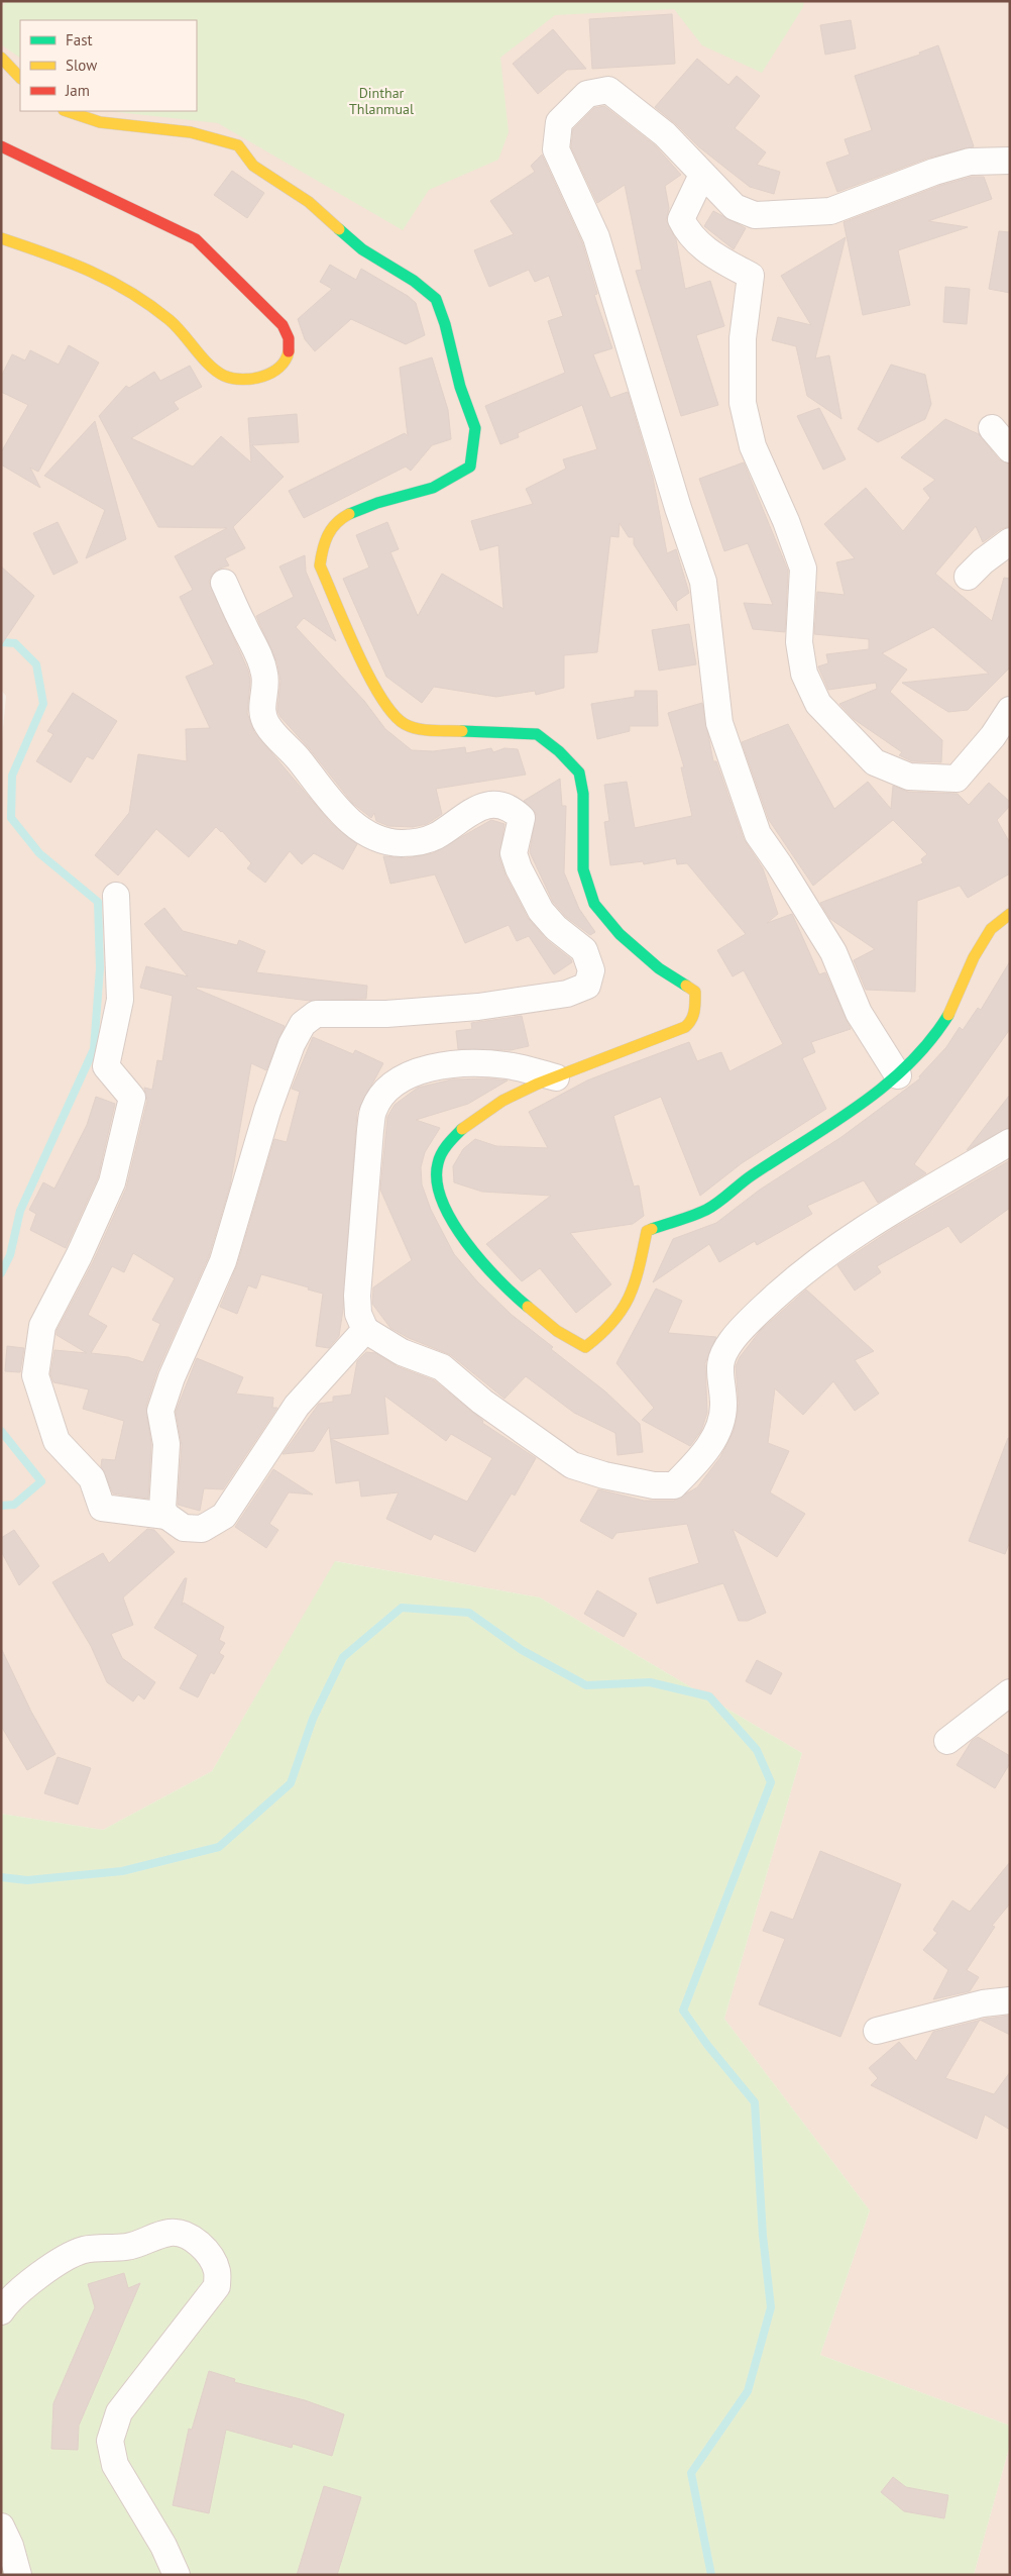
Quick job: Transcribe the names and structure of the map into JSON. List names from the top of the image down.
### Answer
{
  "parks": ["Dinthar Thlanmual"],
  "legend": ["Fast", "Slow", "Jam"]
}
